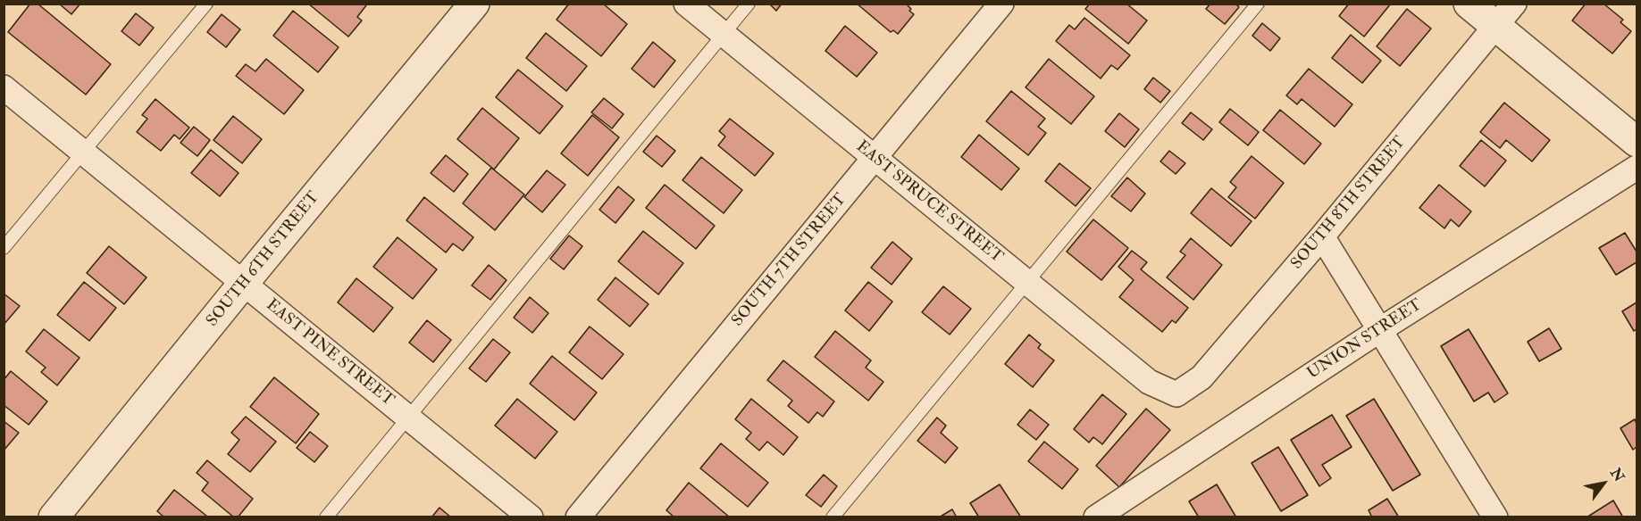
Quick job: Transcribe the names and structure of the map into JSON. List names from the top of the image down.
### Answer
{
  "streets": {
    "street": [
      "EAST SPRUCE STREET",
      "SOUTH 8TH STREET",
      "SOUTH 6TH STREET",
      "SOUTH 7TH STREET",
      "UNION STREET",
      "EAST PINE STREET"
    ]
  },
  "crossings": [
    ["EAST SPRUCE STREET", "SOUTH 8TH STREET"],
    ["EAST SPRUCE STREET", "SOUTH 7TH STREET"],
    ["SOUTH 6TH STREET", "EAST PINE STREET"]
  ],
  "north": "top right"
}
